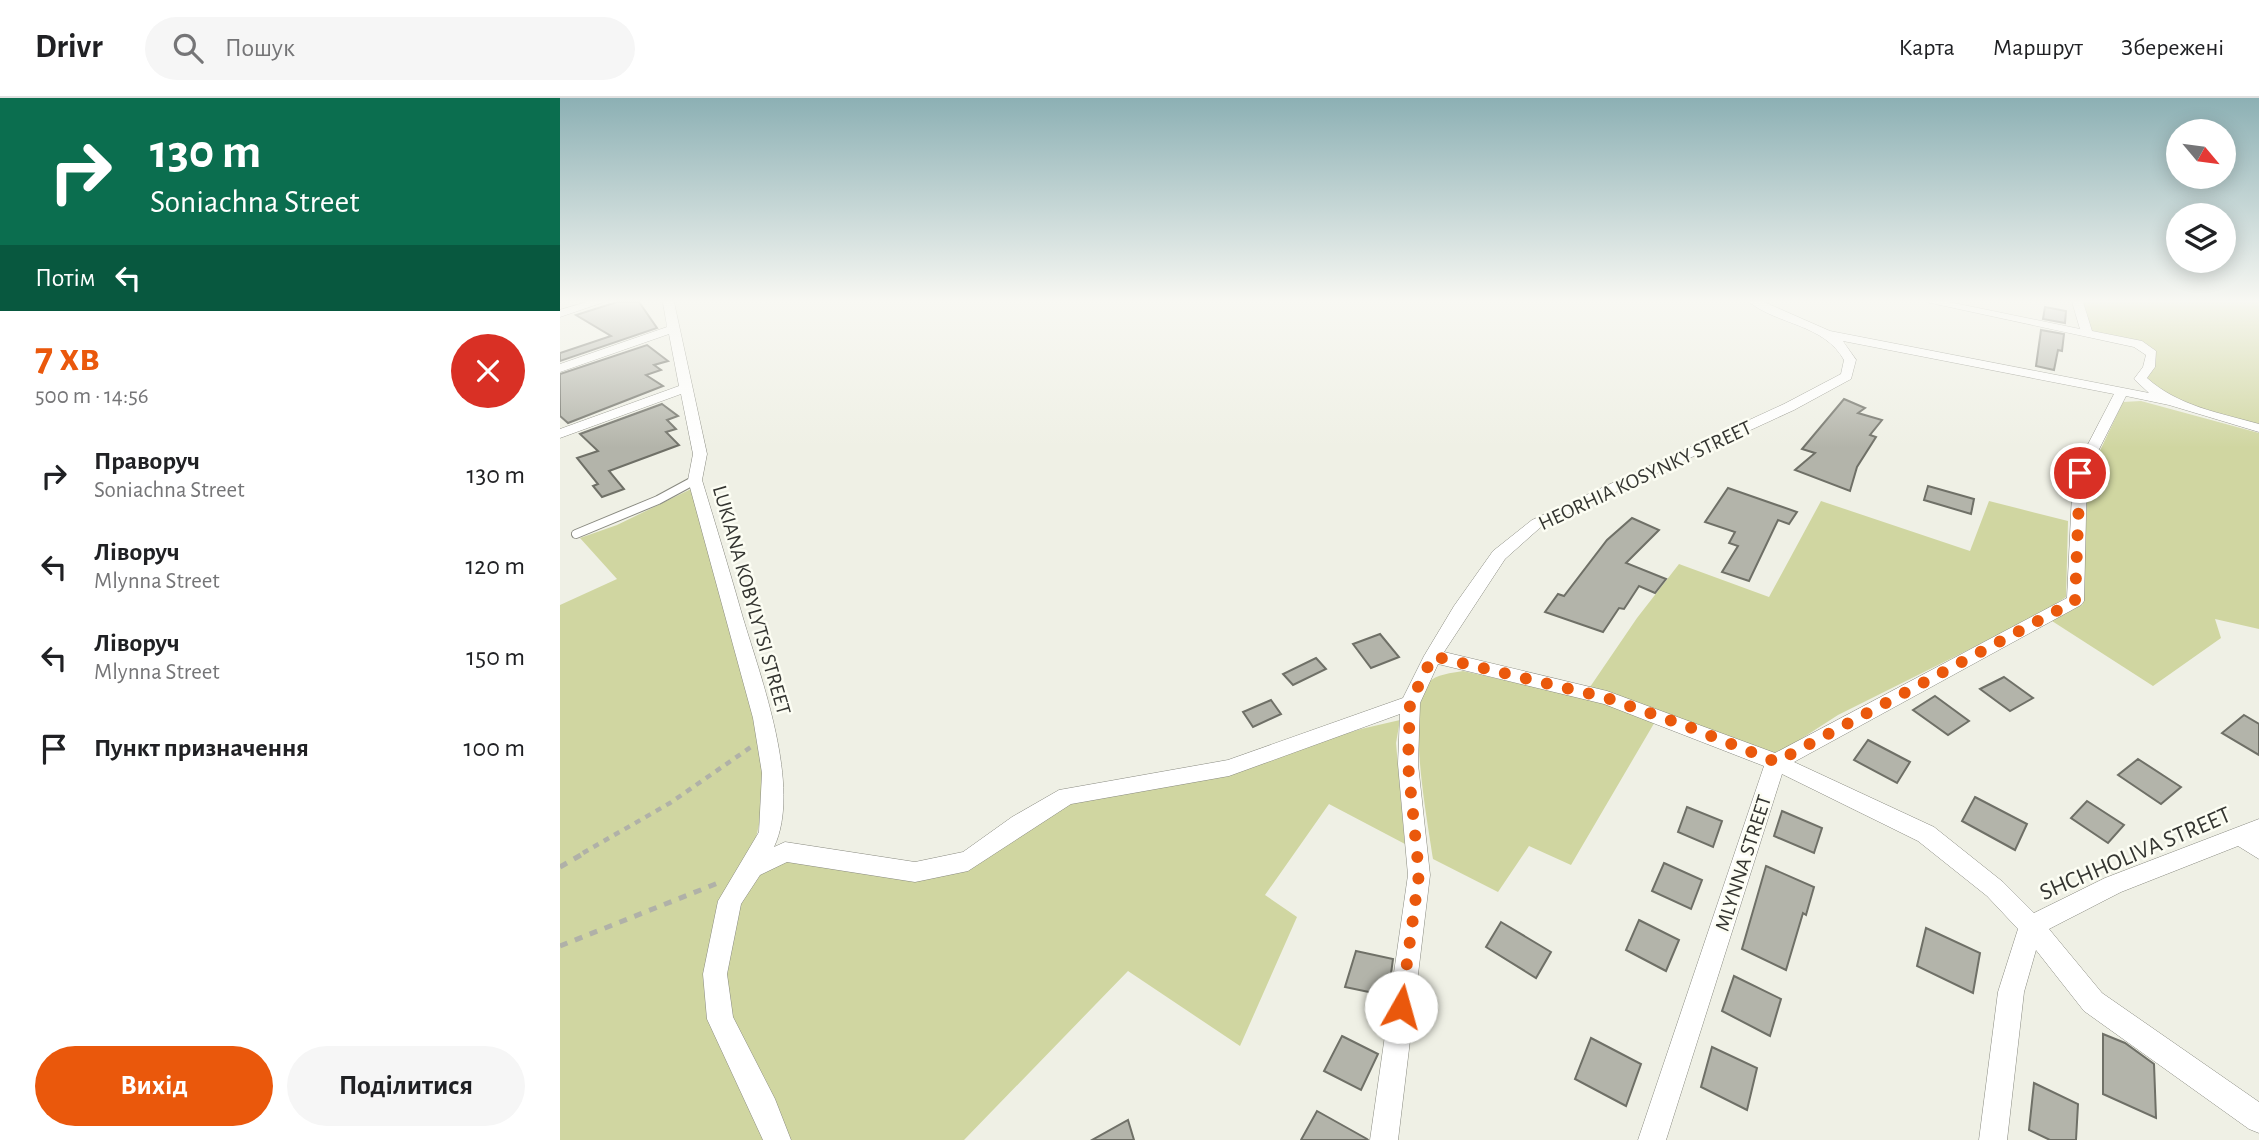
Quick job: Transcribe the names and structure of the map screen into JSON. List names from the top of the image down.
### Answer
{
  "streets": {
    "street": [
      "HEORHIA KOSYNKY STREET",
      "LUKIANA KOBYLYTSI STREET",
      "SHCHHOLIVA STREET",
      "MLYNNA STREET"
    ]
  },
  "north": "bottom right",
  "page": {
    "header": "Drivr",
    "search": "Пошук",
    "nav": ["Карта", "Маршрут", "Збережені"],
    "turn": ["130 m", "Soniachna Street"],
    "then": "Потім",
    "heading": ["7 хв", "500 m · 14:56"],
    "list": [
      {
        "name": "Праворуч",
        "note": "Soniachna Street",
        "value": "130 m"
      },
      {
        "name": "Ліворуч",
        "note": "Mlynna Street",
        "value": "120 m"
      },
      {
        "name": "Ліворуч",
        "note": "Mlynna Street",
        "value": "150 m"
      },
      {
        "name": "Пункт призначення",
        "value": "100 m"
      }
    ],
    "buttons": ["Вихід", "Поділитися"]
  }
}
